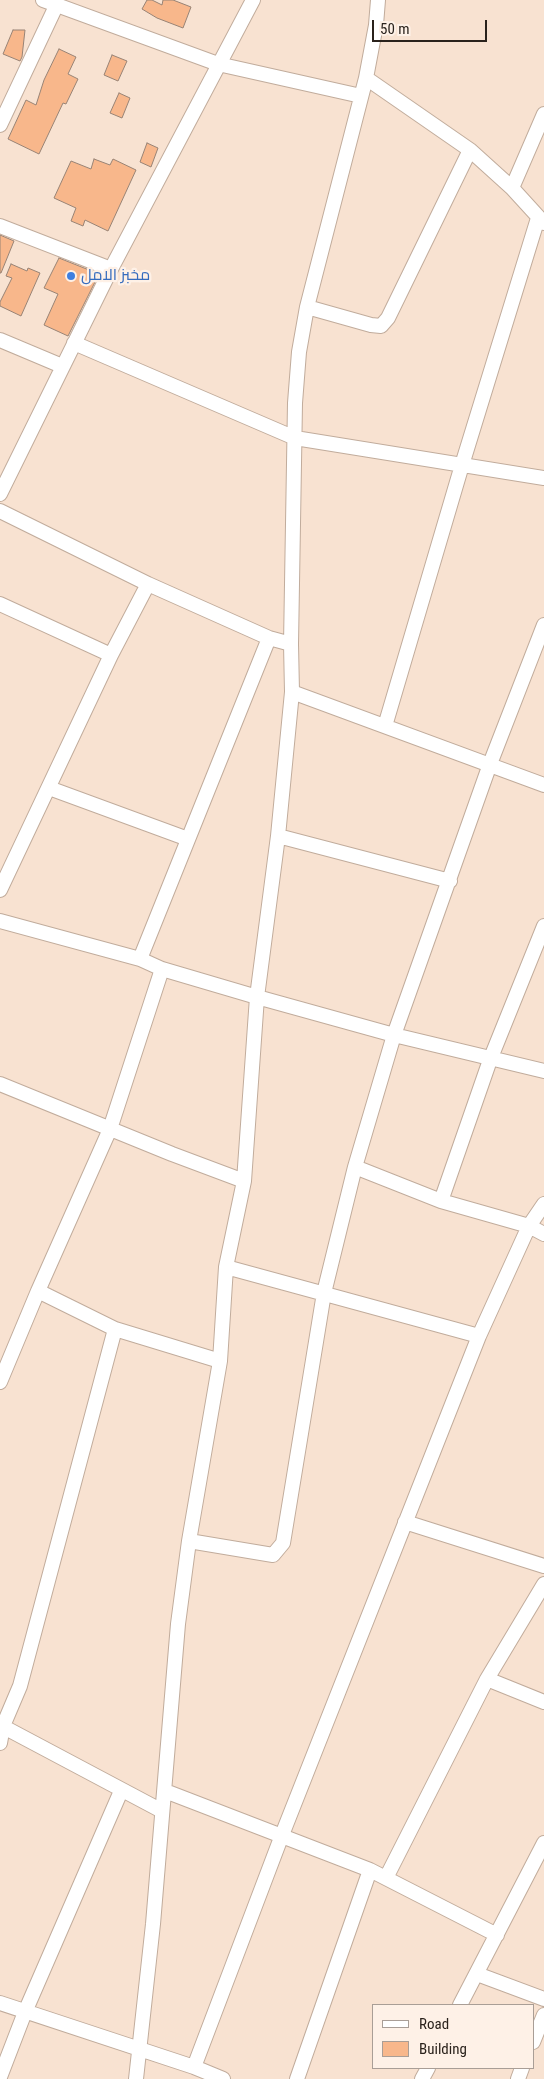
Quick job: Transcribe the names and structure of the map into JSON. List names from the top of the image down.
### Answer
{
  "places": ["مخبز الامل"],
  "legend": ["Road", "Building"],
  "scale_bar": "50 m"
}
